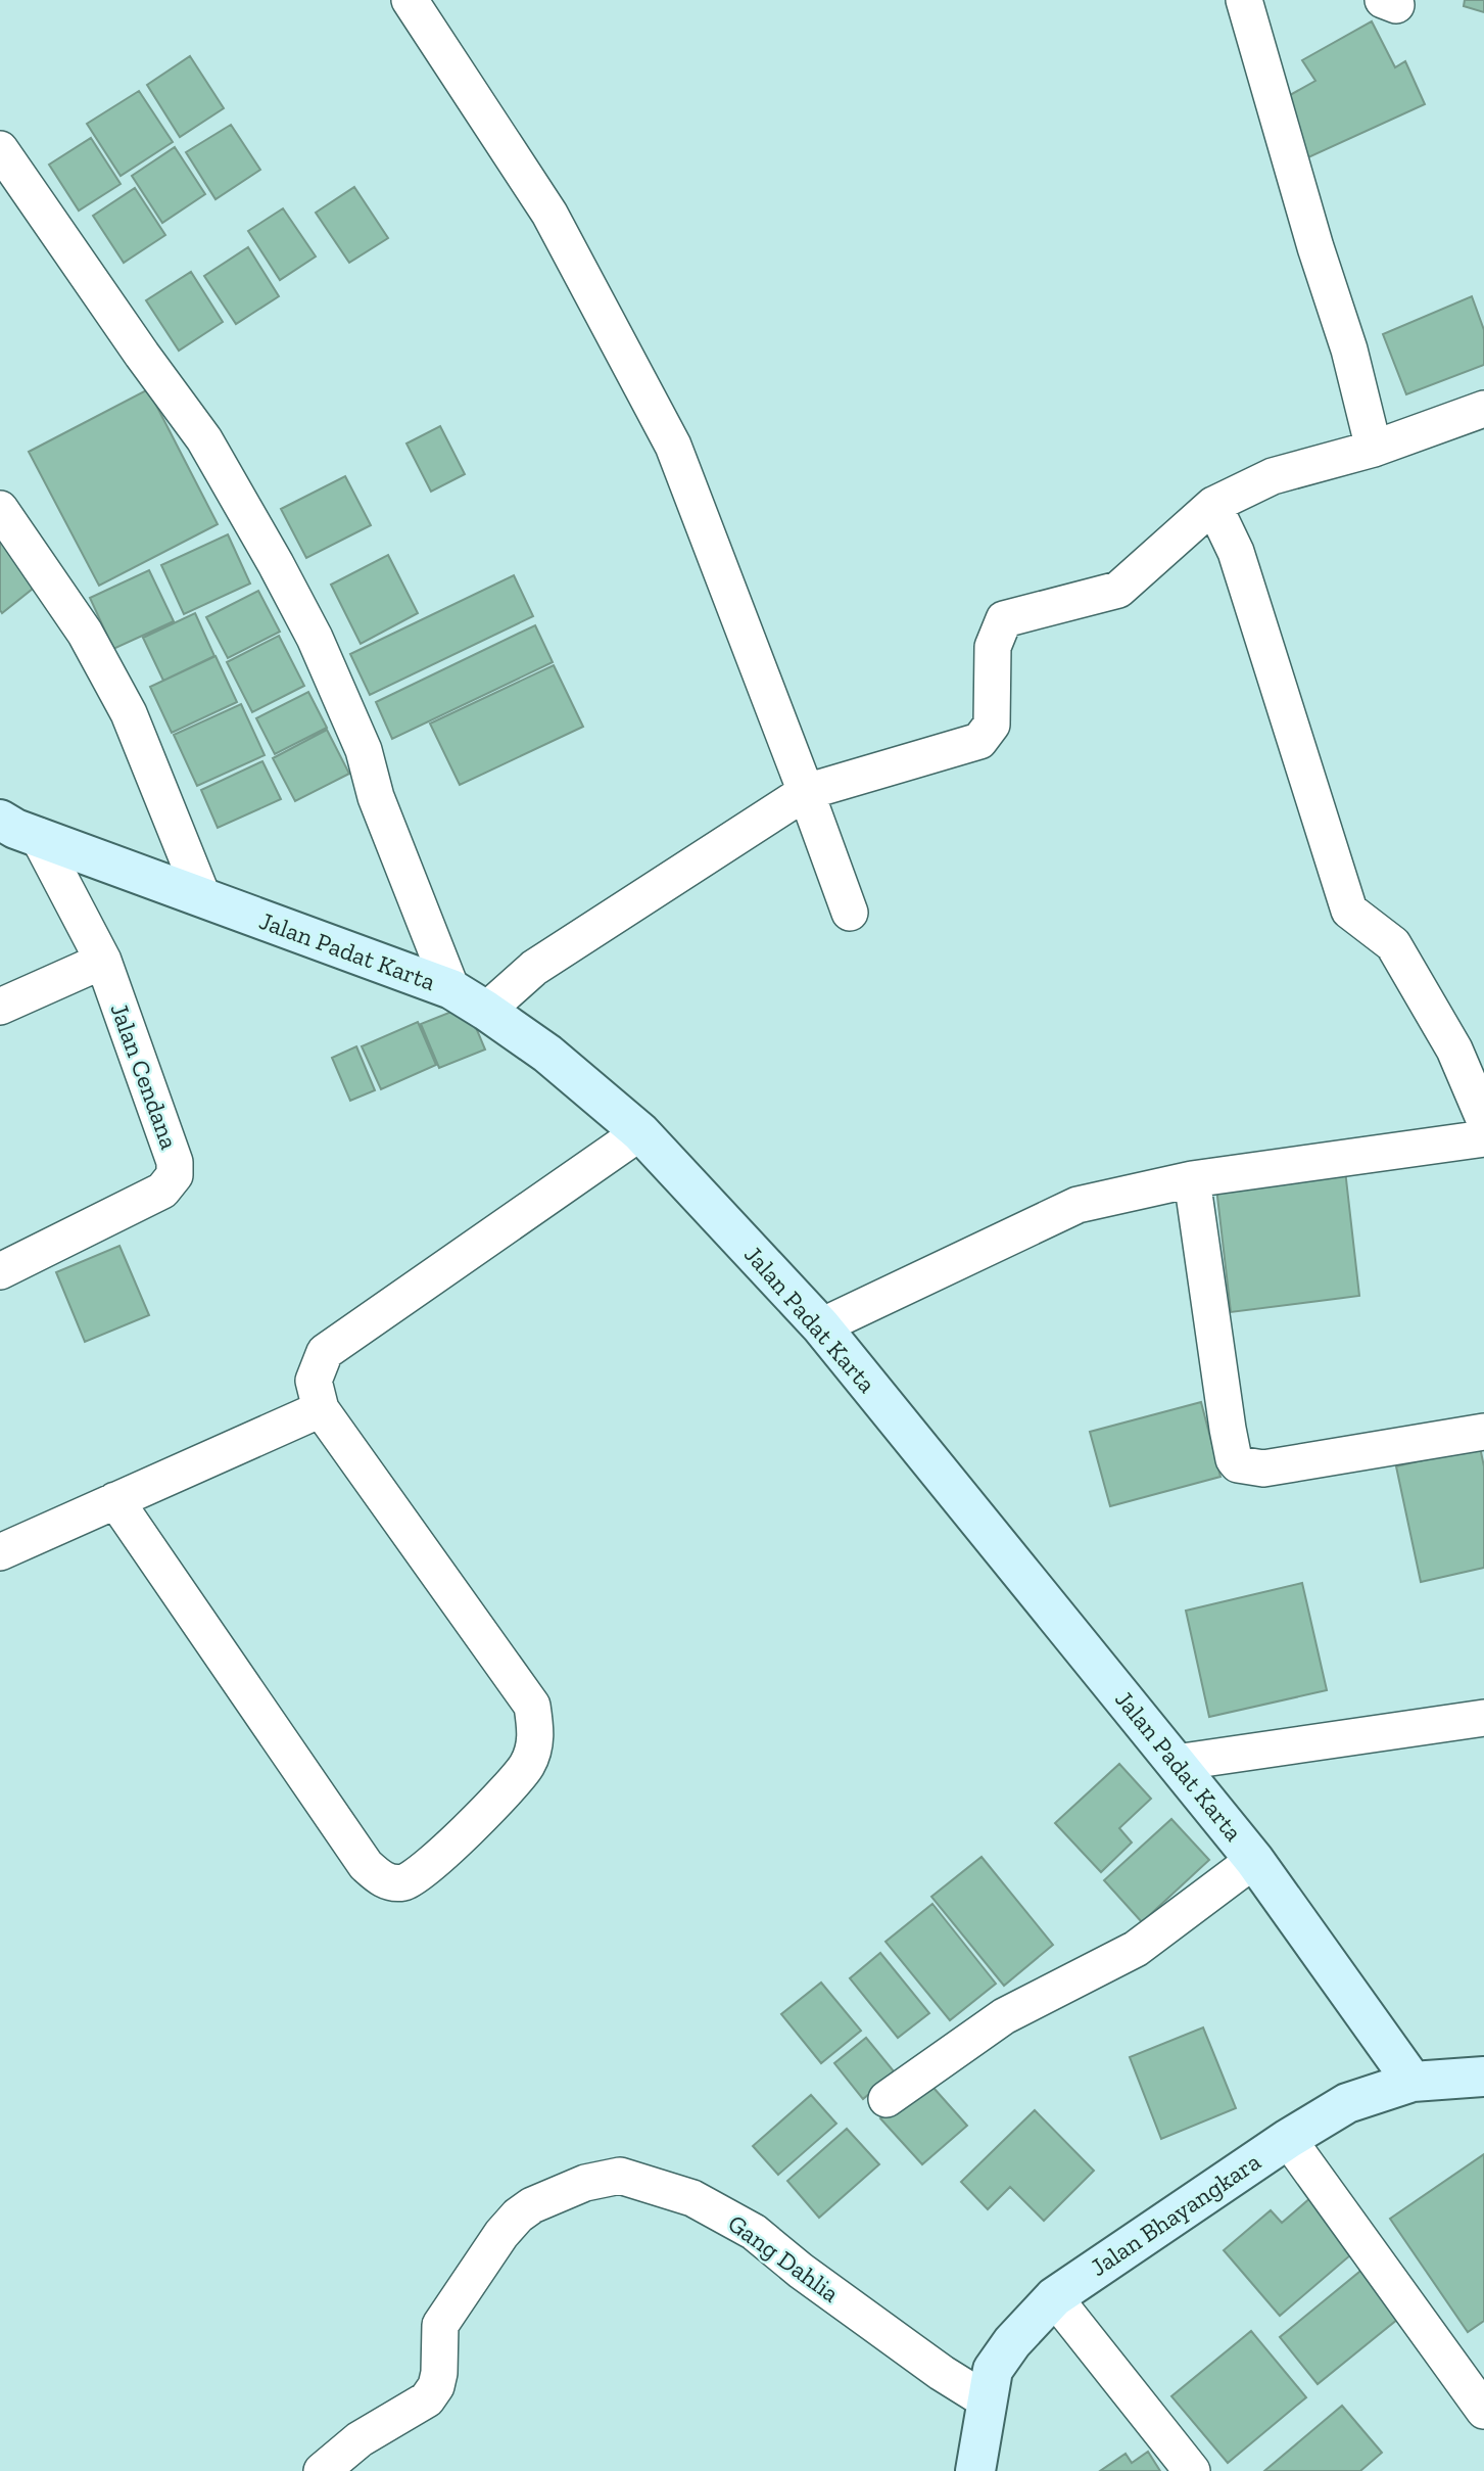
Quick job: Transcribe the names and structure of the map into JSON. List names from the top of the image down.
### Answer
{
  "streets": {
    "street": [
      "Jalan Padat Karta",
      "Jalan Cendana",
      "Jalan Bhayangkara",
      "Gang Dahlia"
    ]
  },
  "crossings": [
    ["Jalan Padat Karta", "Jalan Cendana"],
    ["Jalan Padat Karta", "Jalan Bhayangkara"],
    ["Jalan Bhayangkara", "Gang Dahlia"]
  ]
}
